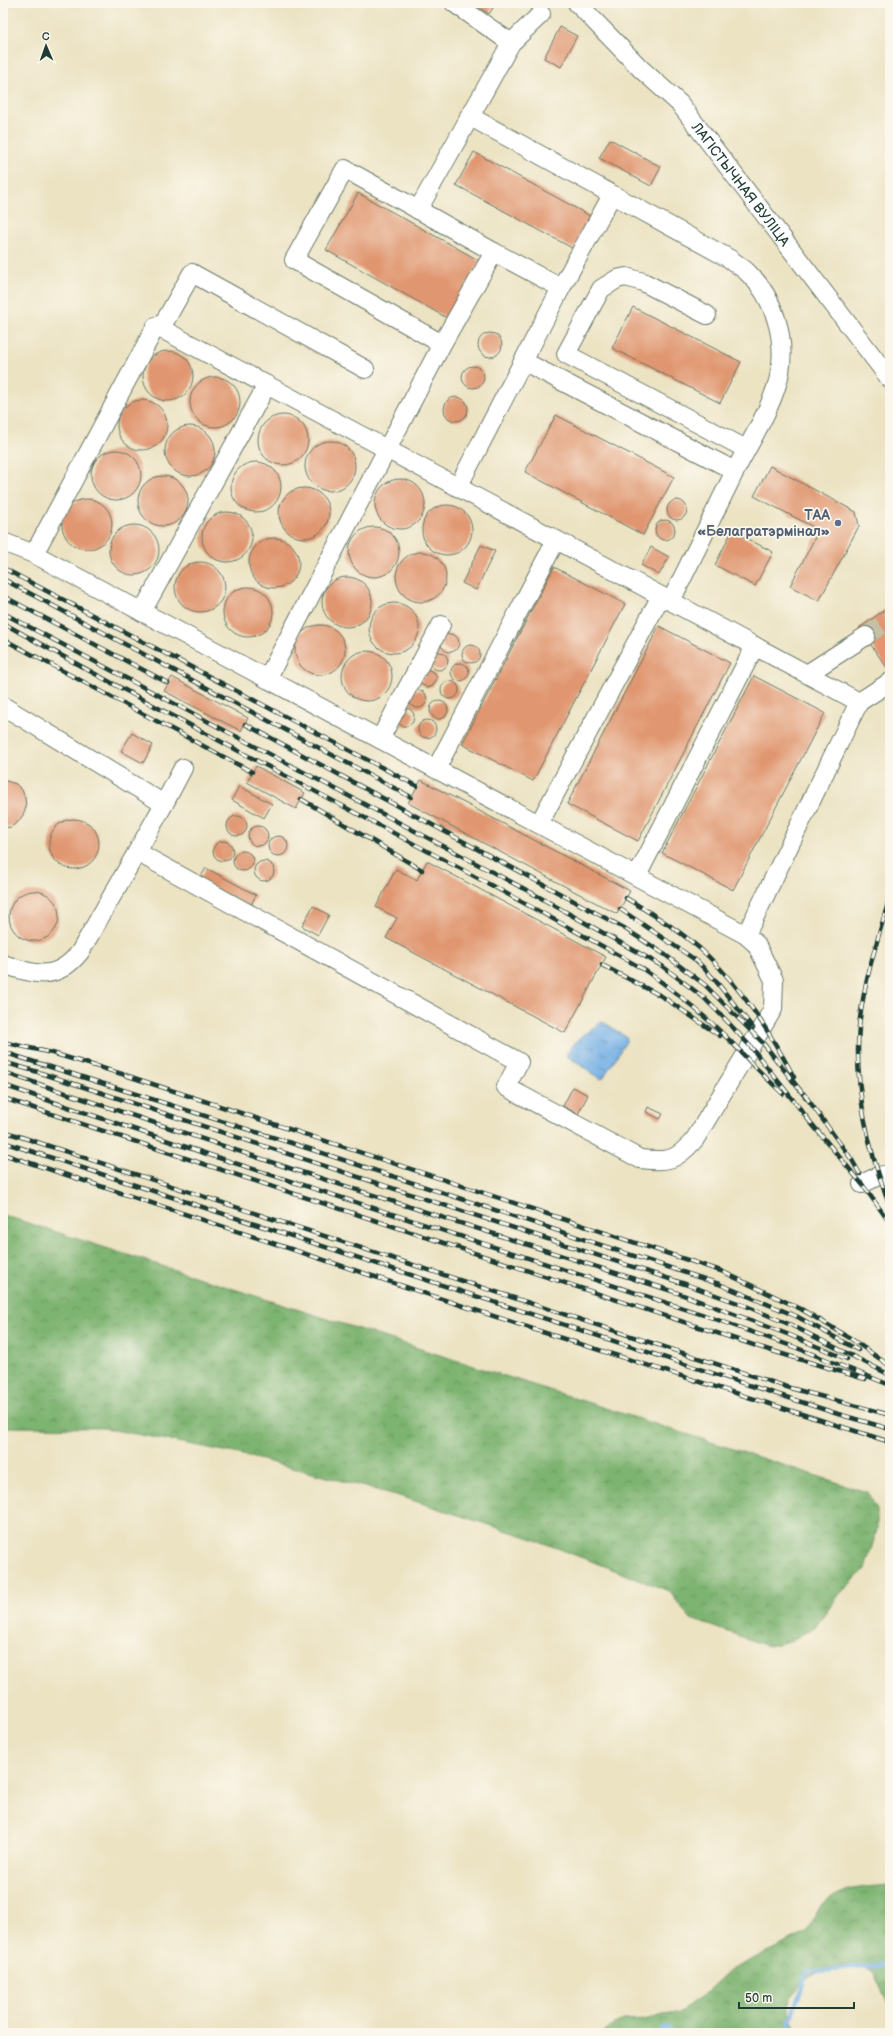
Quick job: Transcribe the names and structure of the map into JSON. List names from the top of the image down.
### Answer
{
  "streets": {
    "street": ["ЛАГІСТЫЧНАЯ ВУЛІЦА"]
  },
  "places": ["ТАА «Белагратэрмінал»"],
  "scale_bar": "50 m",
  "north": "top"
}
